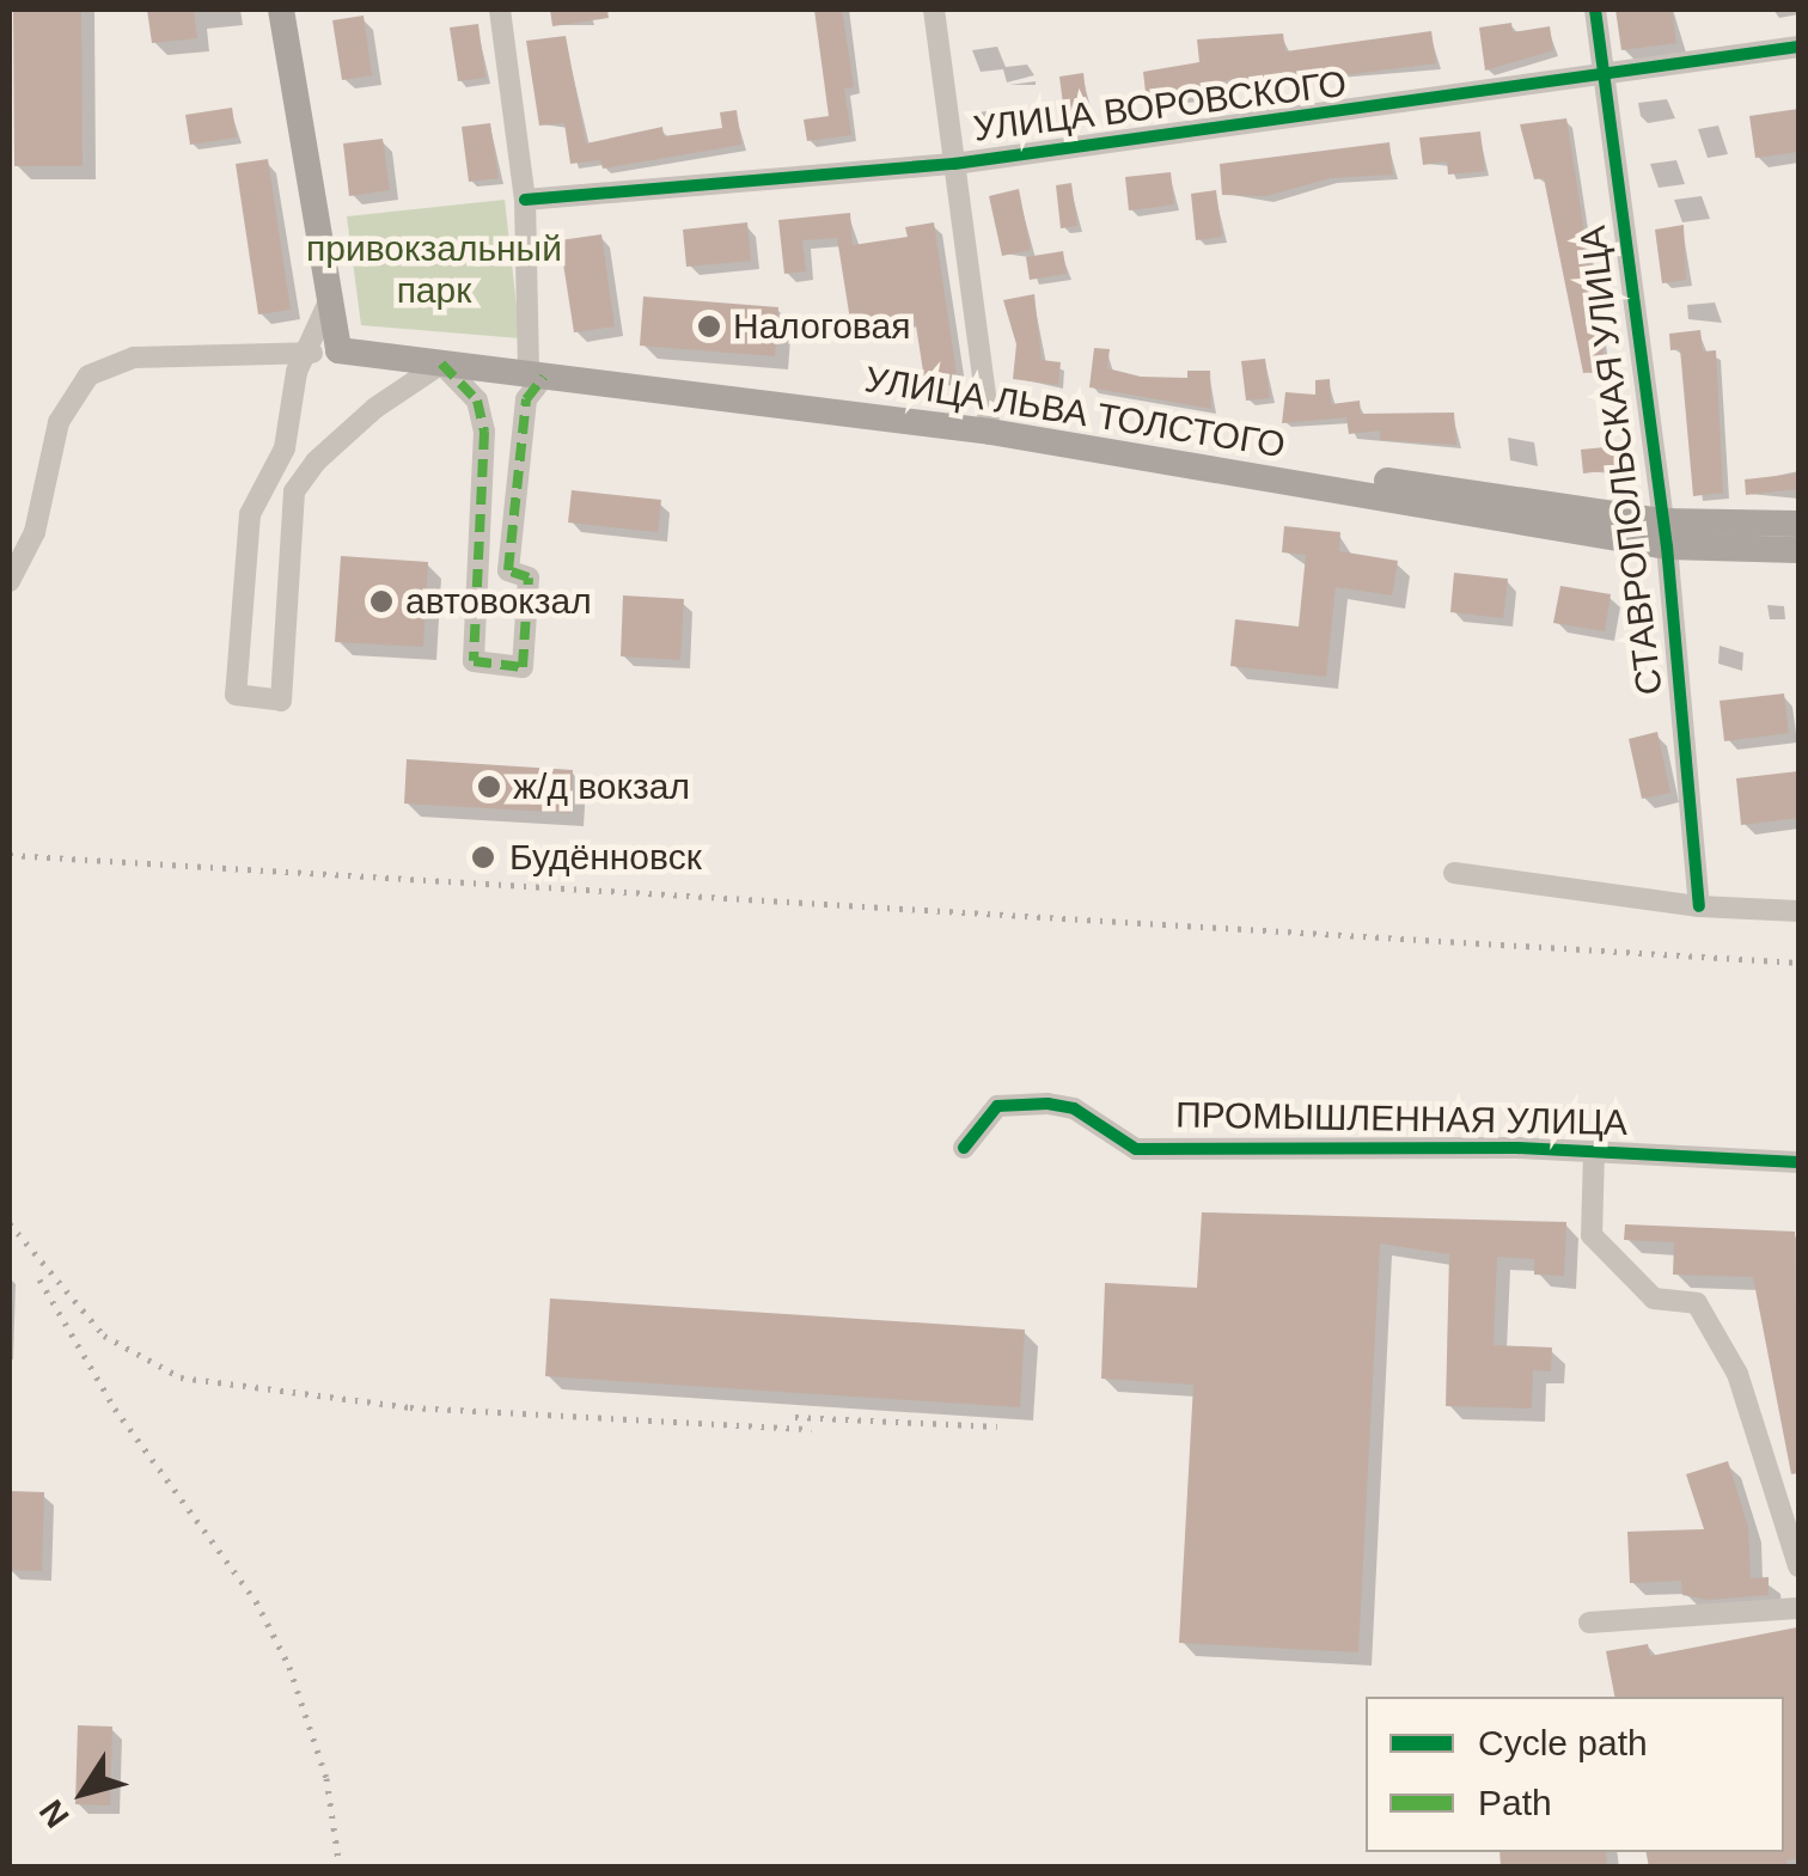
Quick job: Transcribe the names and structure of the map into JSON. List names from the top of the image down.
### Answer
{
  "streets": {
    "main road": ["УЛИЦА ЛЬВА ТОЛСТОГО"],
    "street": ["УЛИЦА ВОРОВСКОГО", "СТАВРОПОЛЬСКАЯ УЛИЦА", "ПРОМЫШЛЕННАЯ УЛИЦА"]
  },
  "crossings": [
    ["УЛИЦА ВОРОВСКОГО", "СТАВРОПОЛЬСКАЯ УЛИЦА"],
    ["УЛИЦА ЛЬВА ТОЛСТОГО", "СТАВРОПОЛЬСКАЯ УЛИЦА"]
  ],
  "parks": ["привокзальный парк"],
  "places": [
    "Налоговая",
    "автовокзал",
    "ж/д вокзал",
    "Будённовск"
  ],
  "legend": ["Cycle path", "Path"],
  "north": "bottom left"
}
